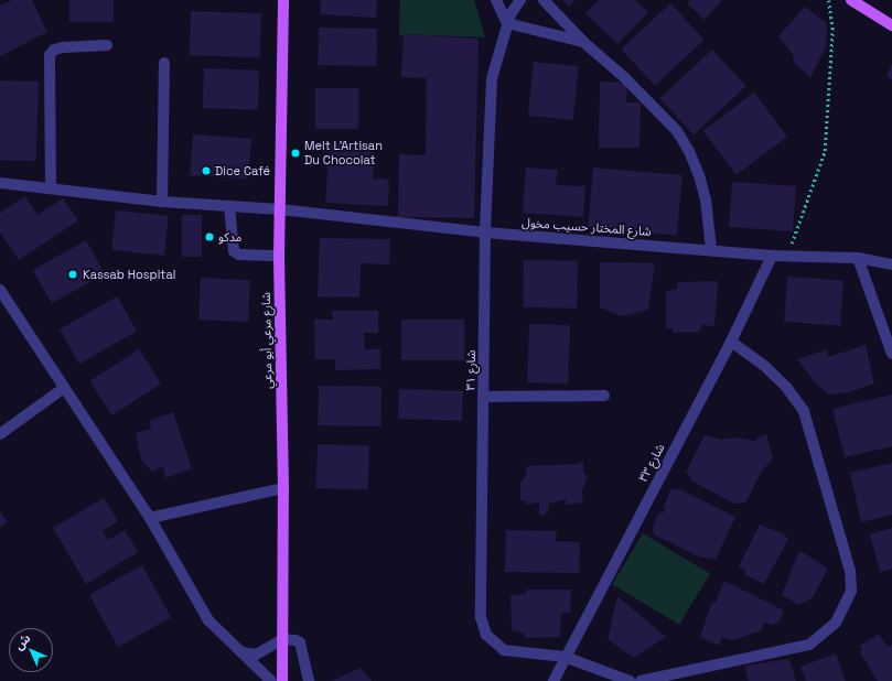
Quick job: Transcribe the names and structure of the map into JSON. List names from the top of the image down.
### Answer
{
  "streets": {
    "main road": ["شارع مرعي أبو مرعي"],
    "street": ["شارع المختار حسيب مخول", "شارع ٣١", "شارع ٣٣"]
  },
  "crossings": [
    ["شارع المختار حسيب مخول", "شارع مرعي أبو مرعي"],
    ["شارع المختار حسيب مخول", "شارع ٣١"],
    ["شارع المختار حسيب مخول", "شارع ٣٣"],
    ["شارع ٣١", "شارع ٣٣"]
  ],
  "places": [
    "Melt L'Artisan Du Chocolat",
    "Dice Café",
    "مدكو",
    "Kassab Hospital"
  ],
  "north": "top left"
}
